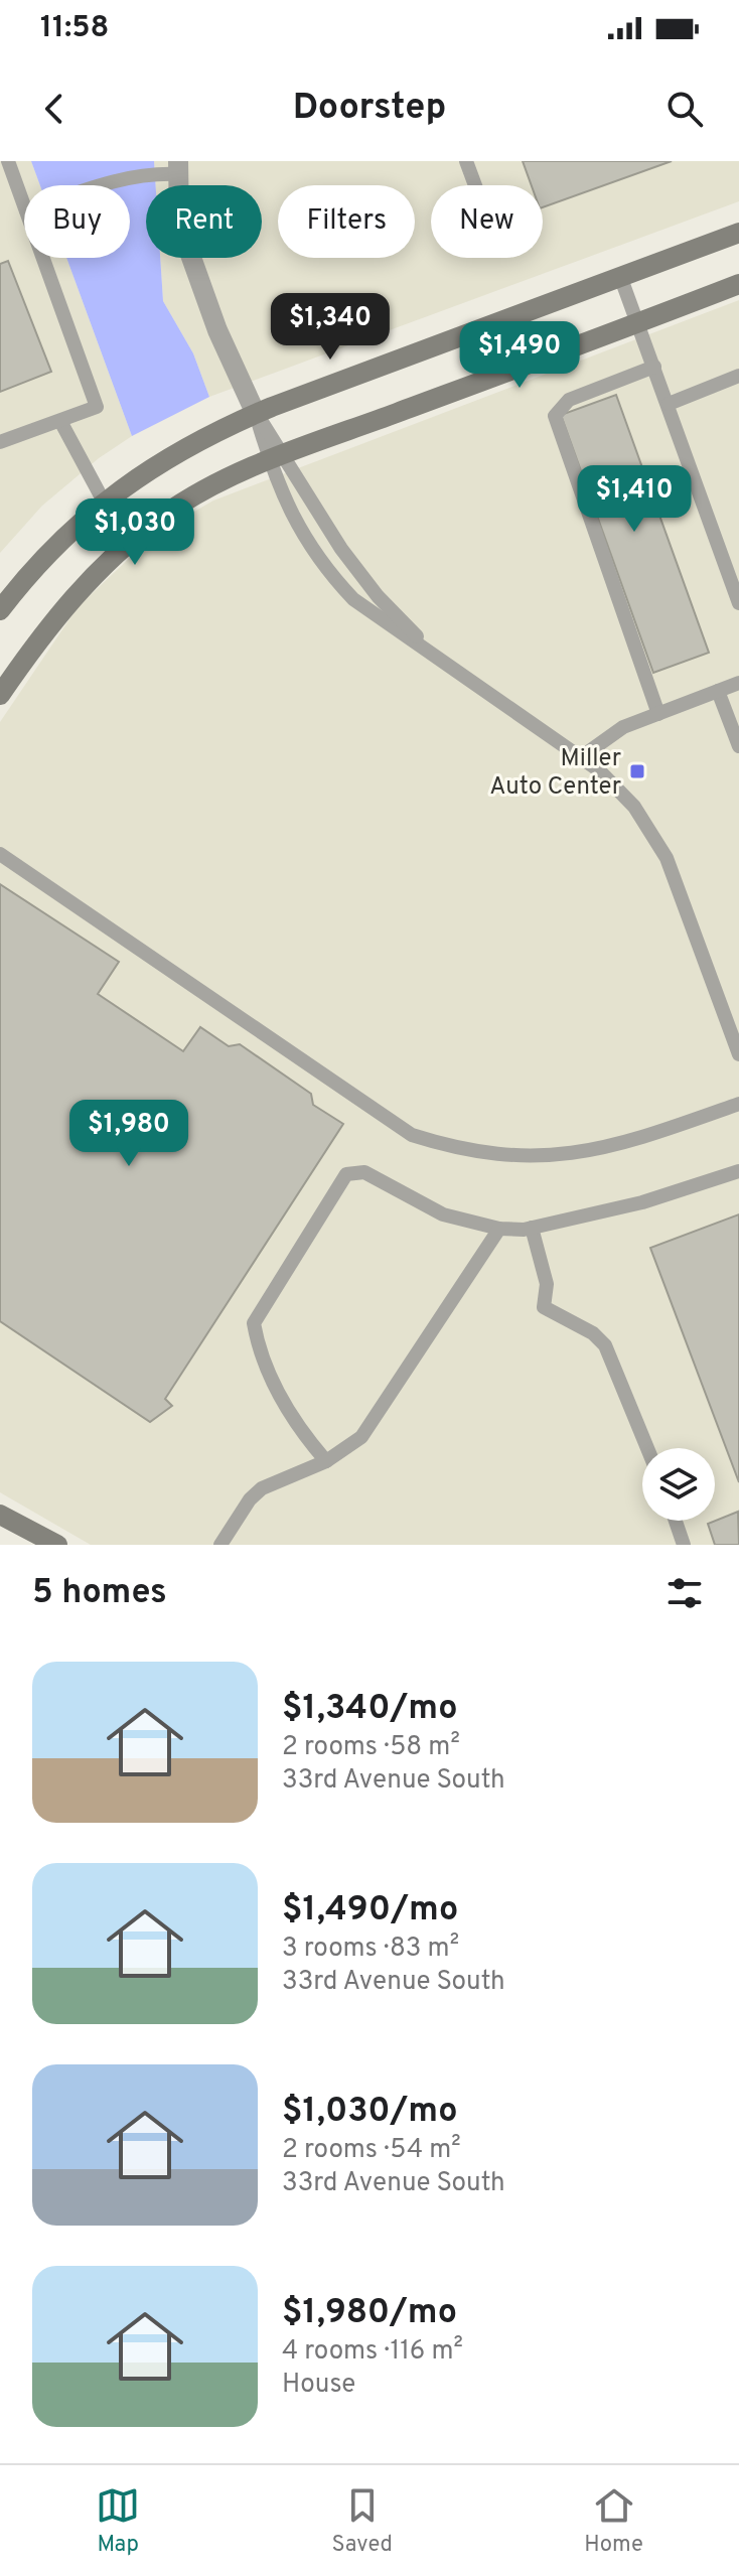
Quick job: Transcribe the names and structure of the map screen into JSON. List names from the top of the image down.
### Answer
{
  "places": {
    "transit": ["Miller Auto Center"]
  },
  "page": {
    "status": "11:58",
    "header": "Doorstep",
    "chip": [
      "Buy",
      "Rent",
      "Filters",
      "New"
    ],
    "price": [
      "$1,340",
      "$1,490",
      "$1,410",
      "$1,030",
      "$1,980"
    ],
    "heading": "5 homes",
    "list": [
      {
        "name": "$1,340/mo",
        "note": "2 rooms · 58 m² · 33rd Avenue South"
      },
      {
        "name": "$1,490/mo",
        "note": "3 rooms · 83 m² · 33rd Avenue South"
      },
      {
        "name": "$1,030/mo",
        "note": "2 rooms · 54 m² · 33rd Avenue South"
      },
      {
        "name": "$1,980/mo",
        "note": "4 rooms · 116 m² · House"
      }
    ],
    "tabs": ["Map", "Saved", "Home"]
  }
}
